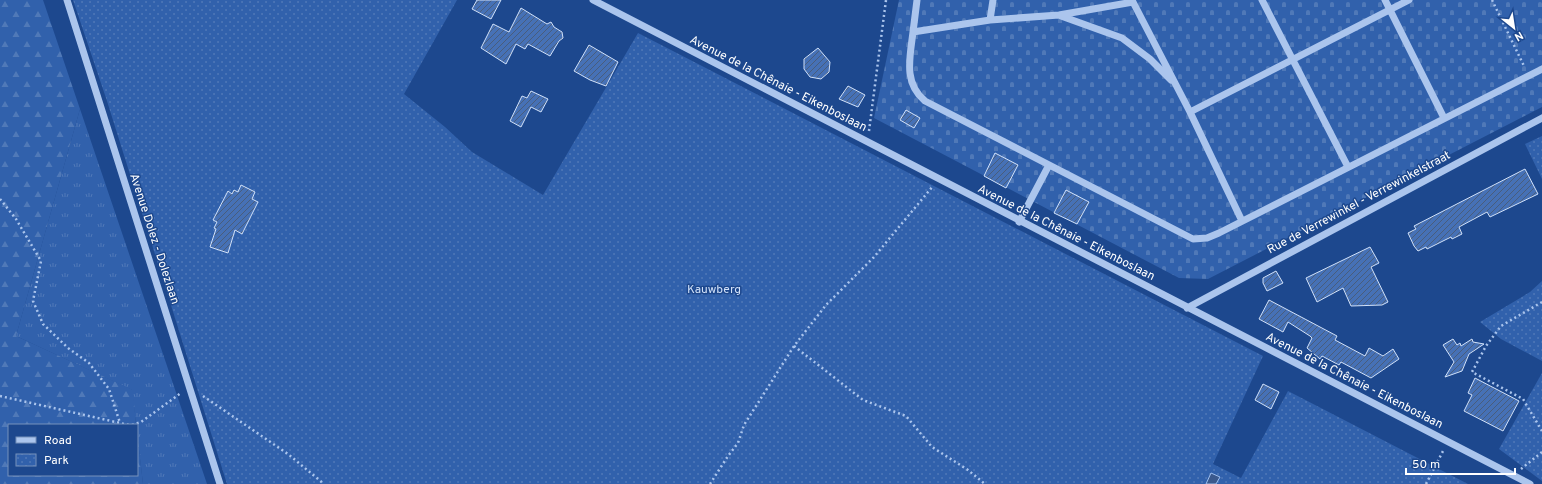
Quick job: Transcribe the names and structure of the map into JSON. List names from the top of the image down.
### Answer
{
  "streets": {
    "street": ["Avenue de la Chênaie - Eikenboslaan", "Rue de Verrewinkel - Verrewinkelstraat", "Avenue Dolez - Dolezlaan"]
  },
  "crossings": [
    ["Avenue de la Chênaie - Eikenboslaan", "Rue de Verrewinkel - Verrewinkelstraat"]
  ],
  "parks": ["Kauwberg"],
  "legend": ["Road", "Park"],
  "scale_bar": "50 m",
  "north": "bottom right"
}
